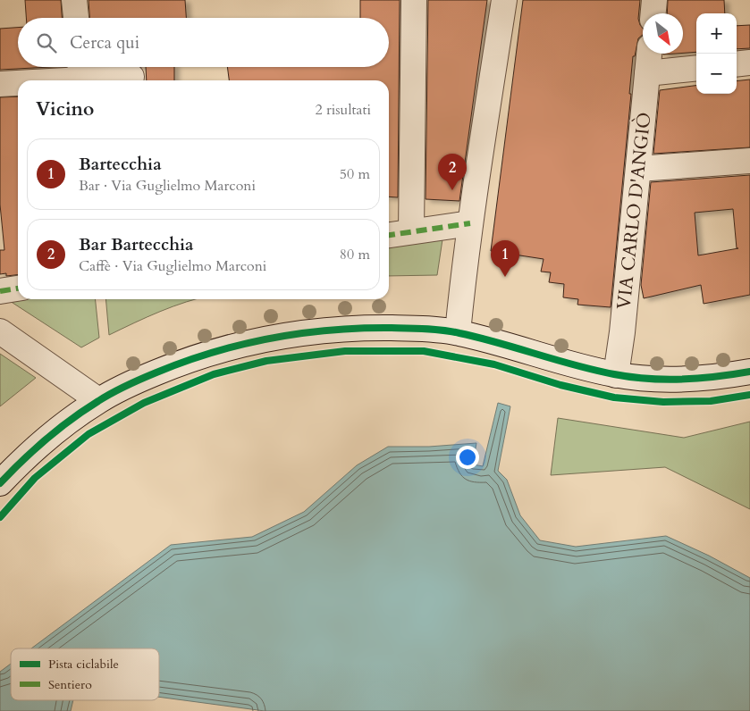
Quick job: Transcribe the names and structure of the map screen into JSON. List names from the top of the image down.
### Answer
{
  "streets": {
    "street": ["VIA CARLO D'ANGIÒ"]
  },
  "legend": ["Pista ciclabile", "Sentiero"],
  "north": "bottom right",
  "page": {
    "map_buttons": ["+", "−"],
    "search": "Cerca qui",
    "heading": ["Vicino", "2 risultati"],
    "list": [
      {
        "mark": "1",
        "name": "Bartecchia",
        "note": "Bar · Via Guglielmo Marconi",
        "value": "50 m"
      },
      {
        "mark": "2",
        "name": "Bar Bartecchia",
        "note": "Caffè · Via Guglielmo Marconi",
        "value": "80 m"
      }
    ],
    "pins": ["2", "1"]
  }
}
